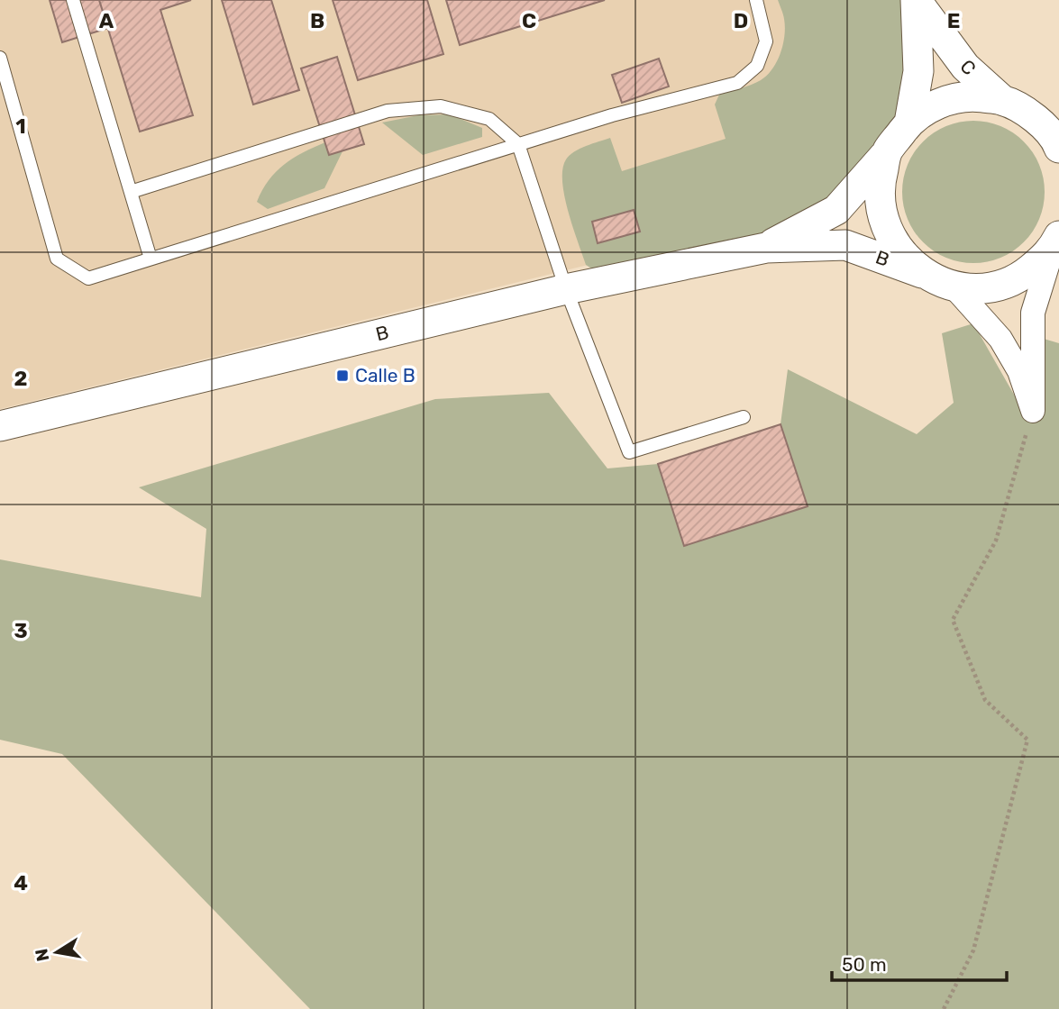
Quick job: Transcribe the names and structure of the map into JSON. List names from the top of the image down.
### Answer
{
  "streets": {
    "street": ["C", "B"]
  },
  "crossings": [
    ["C", "B"]
  ],
  "places": {
    "transit": ["Calle B"]
  },
  "scale_bar": "50 m",
  "north": "left",
  "grid": {
    "columns": [
      "A",
      "B",
      "C",
      "D",
      "E"
    ],
    "rows": [
      "1",
      "2",
      "3",
      "4"
    ]
  }
}
